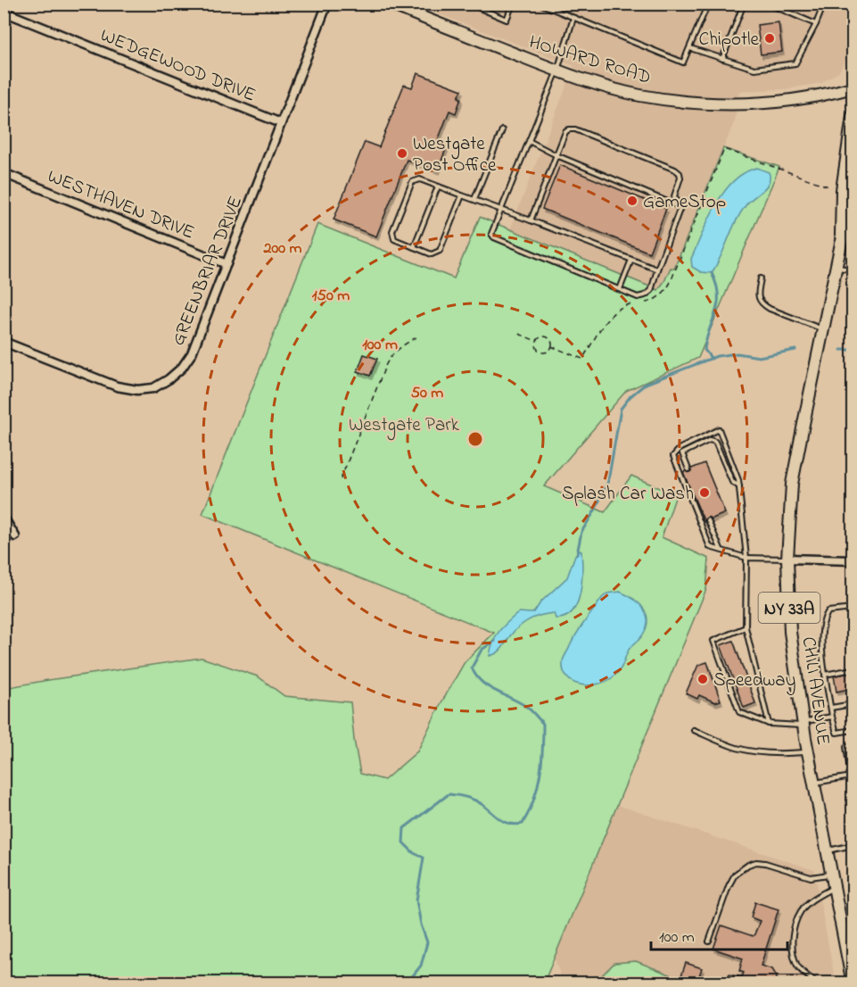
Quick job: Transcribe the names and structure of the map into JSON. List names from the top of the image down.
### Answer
{
  "streets": {
    "main road": ["HOWARD ROAD", "NY 33A", "CHILI AVENUE"],
    "street": ["WEDGEWOOD DRIVE", "WESTHAVEN DRIVE", "GREENBRIAR DRIVE"]
  },
  "crossings": [
    ["WEDGEWOOD DRIVE", "GREENBRIAR DRIVE"],
    ["WESTHAVEN DRIVE", "GREENBRIAR DRIVE"]
  ],
  "parks": ["Westgate Park"],
  "places": [
    "Chipotle",
    "Westgate Post Office",
    "GameStop",
    "Splash Car Wash",
    "Speedway"
  ],
  "scale_bar": "100 m",
  "rings": [
    "200 m",
    "150 m",
    "100 m",
    "50 m"
  ]
}
